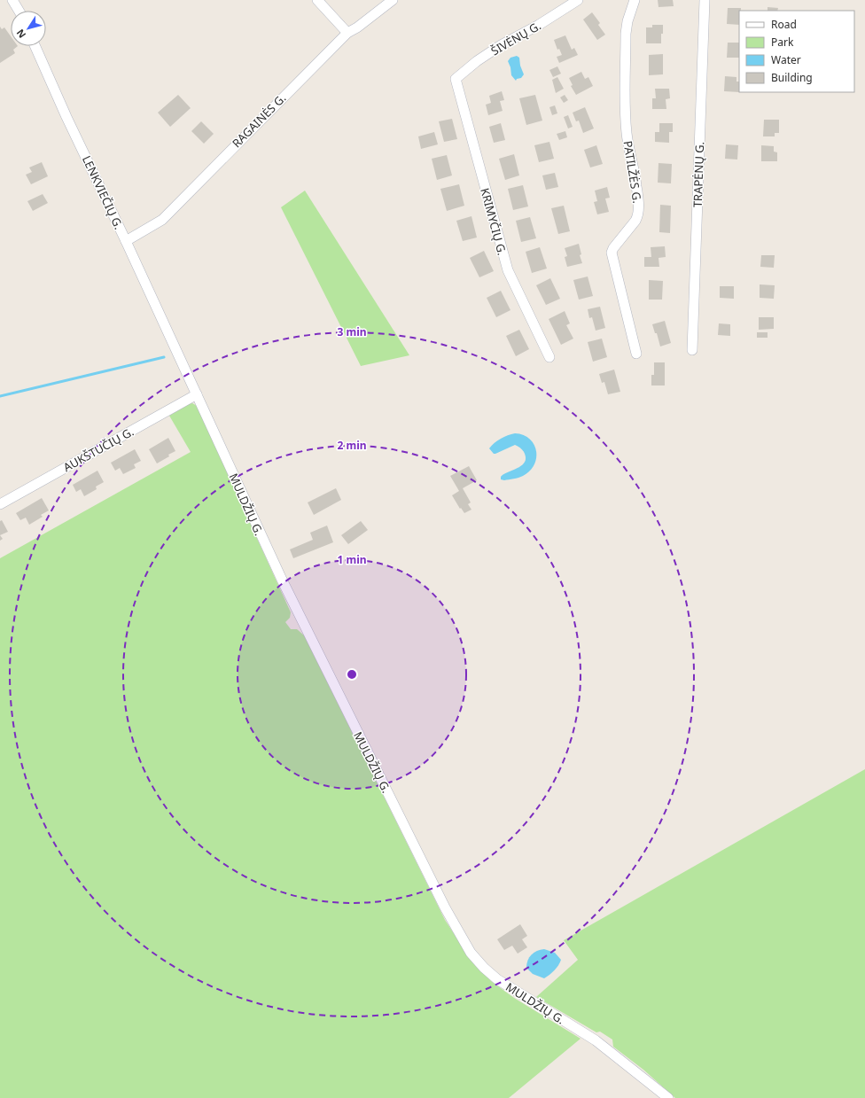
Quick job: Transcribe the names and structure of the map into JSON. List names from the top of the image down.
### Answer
{
  "streets": {
    "street": [
      "ŠIVĖNŲ G.",
      "RAGAINĖS G.",
      "PATILŽĖS G.",
      "TRAPĖNŲ G.",
      "LENKVIEČIŲ G.",
      "KRIMYČIŲ G.",
      "AUKŠTUČIŲ G.",
      "MULDŽIŲ G."
    ]
  },
  "crossings": [
    ["ŠIVĖNŲ G.", "KRIMYČIŲ G."],
    ["RAGAINĖS G.", "LENKVIEČIŲ G."],
    ["LENKVIEČIŲ G.", "MULDŽIŲ G."],
    ["AUKŠTUČIŲ G.", "MULDŽIŲ G."]
  ],
  "legend": [
    "Road",
    "Park",
    "Water",
    "Building"
  ],
  "north": "bottom left",
  "rings": ["3 min", "2 min", "1 min"]
}
